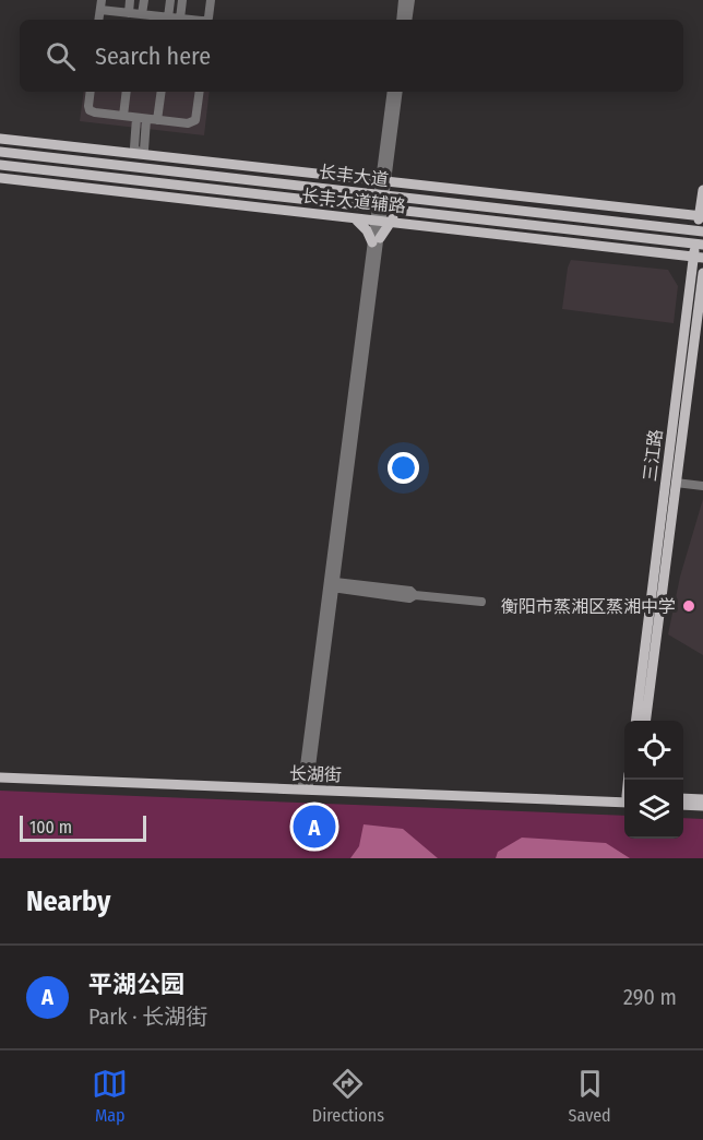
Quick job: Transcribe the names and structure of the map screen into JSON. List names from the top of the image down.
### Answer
{
  "streets": {
    "main road": [
      "长丰大道",
      "长丰大道辅路",
      "三江路",
      "长湖街"
    ]
  },
  "crossings": [
    ["长丰大道", "三江路"],
    ["长丰大道辅路", "三江路"]
  ],
  "places": ["衡阳市蒸湘区蒸湘中学"],
  "scale_bar": "100 m",
  "page": {
    "search": "Search here",
    "pins": "A",
    "scale": "100 m",
    "heading": "Nearby",
    "list": [
      {
        "mark": "A",
        "name": "平湖公园",
        "note": "Park · 长湖街",
        "value": "290 m"
      }
    ],
    "nav": ["Map", "Directions", "Saved"]
  }
}
